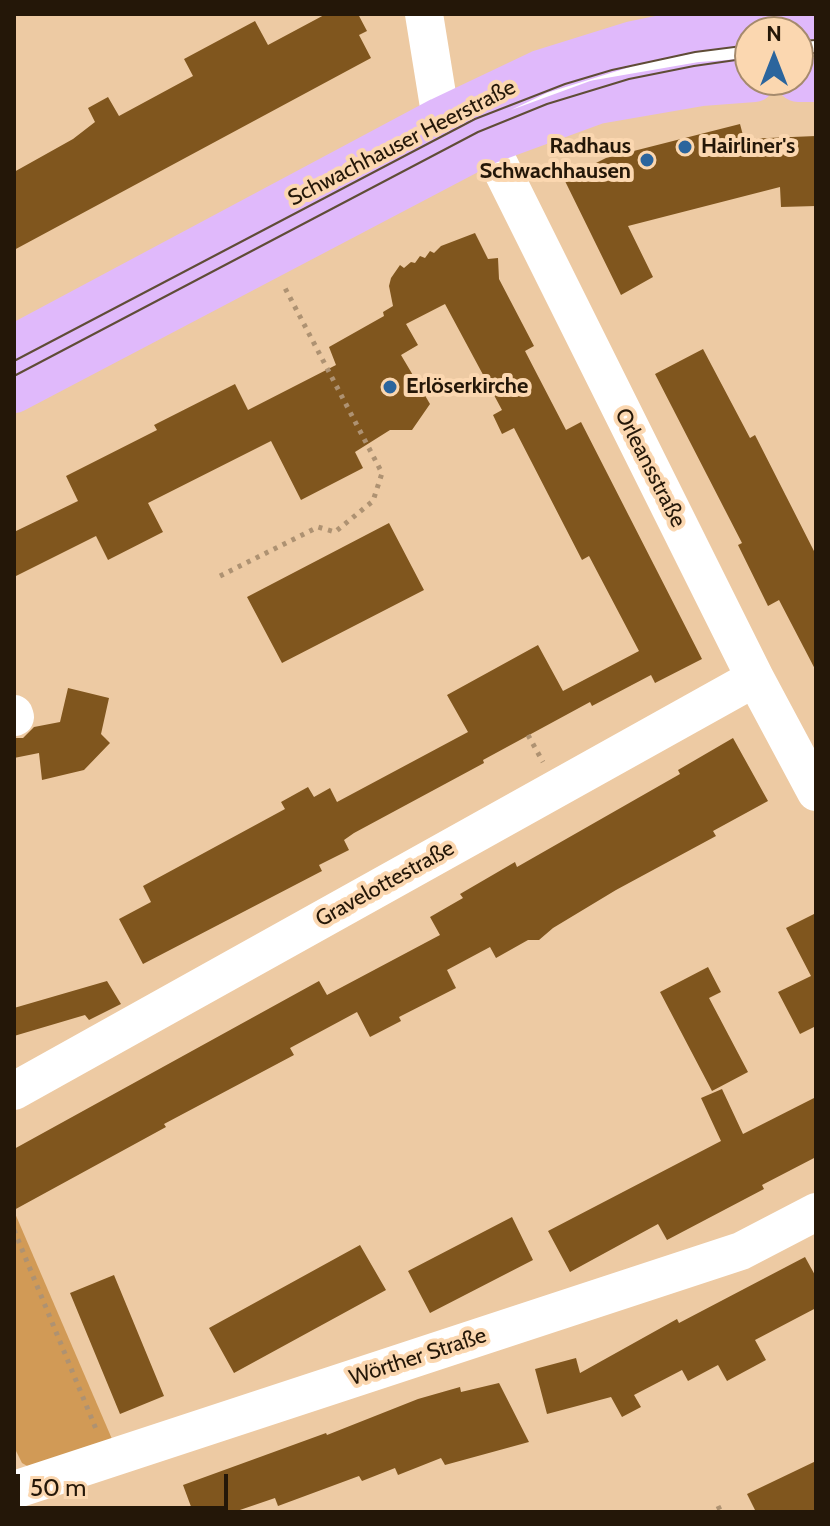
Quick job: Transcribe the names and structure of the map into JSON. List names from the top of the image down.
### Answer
{
  "streets": {
    "main road": ["Schwachhauser Heerstraße"],
    "street": ["Orleansstraße", "Gravelottestraße", "Wörther Straße"]
  },
  "crossings": [
    ["Schwachhauser Heerstraße", "Orleansstraße"],
    ["Orleansstraße", "Gravelottestraße"]
  ],
  "places": ["Hairliner's", "Radhaus Schwachhausen", "Erlöserkirche"],
  "scale_bar": "50 m",
  "north": "top"
}
